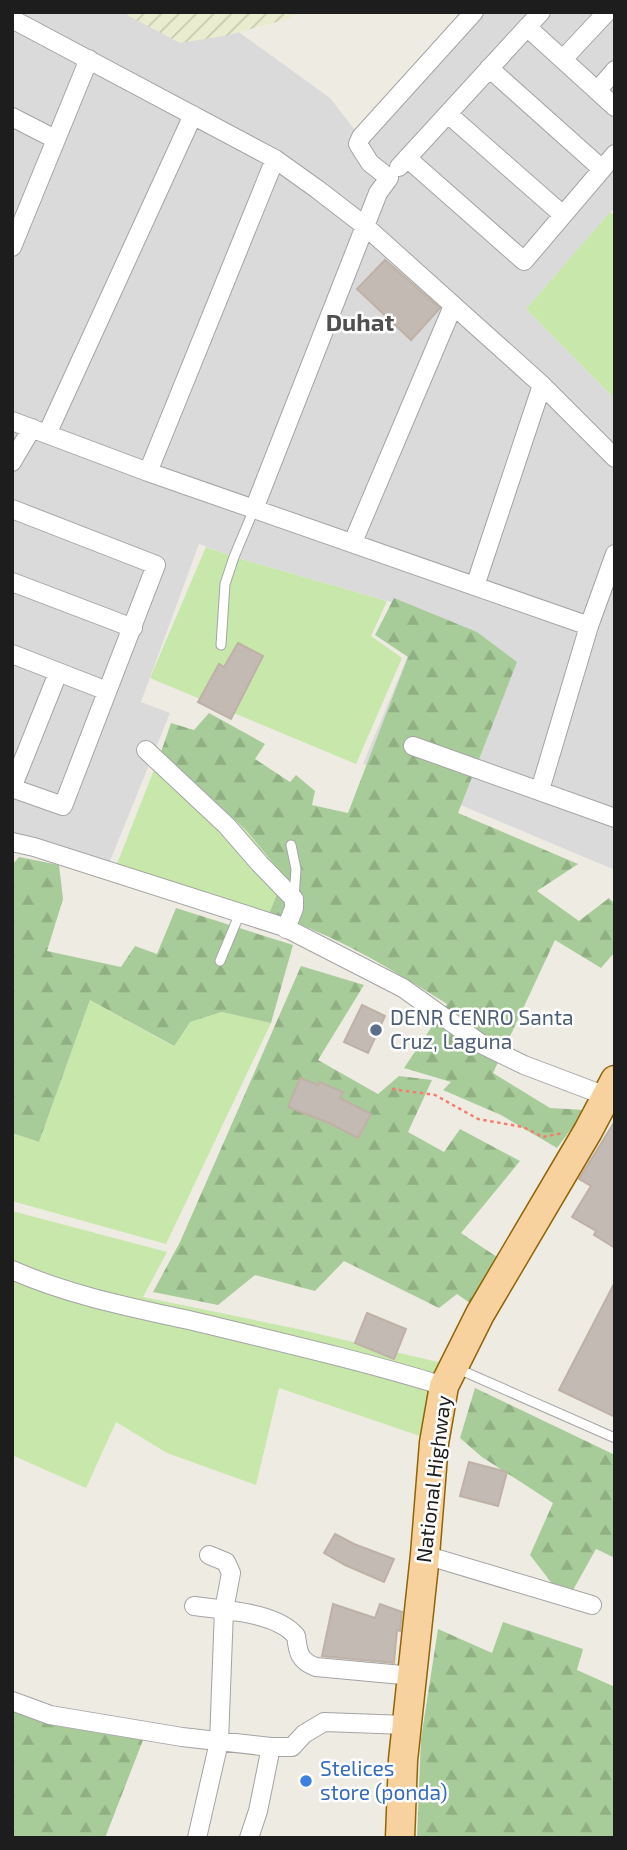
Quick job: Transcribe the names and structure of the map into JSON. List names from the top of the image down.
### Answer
{
  "streets": {
    "main road": ["National Highway"]
  },
  "districts": ["Duhat"],
  "places": ["DENR CENRO Santa Cruz, Laguna", "Stelices store (ponda)"]
}
